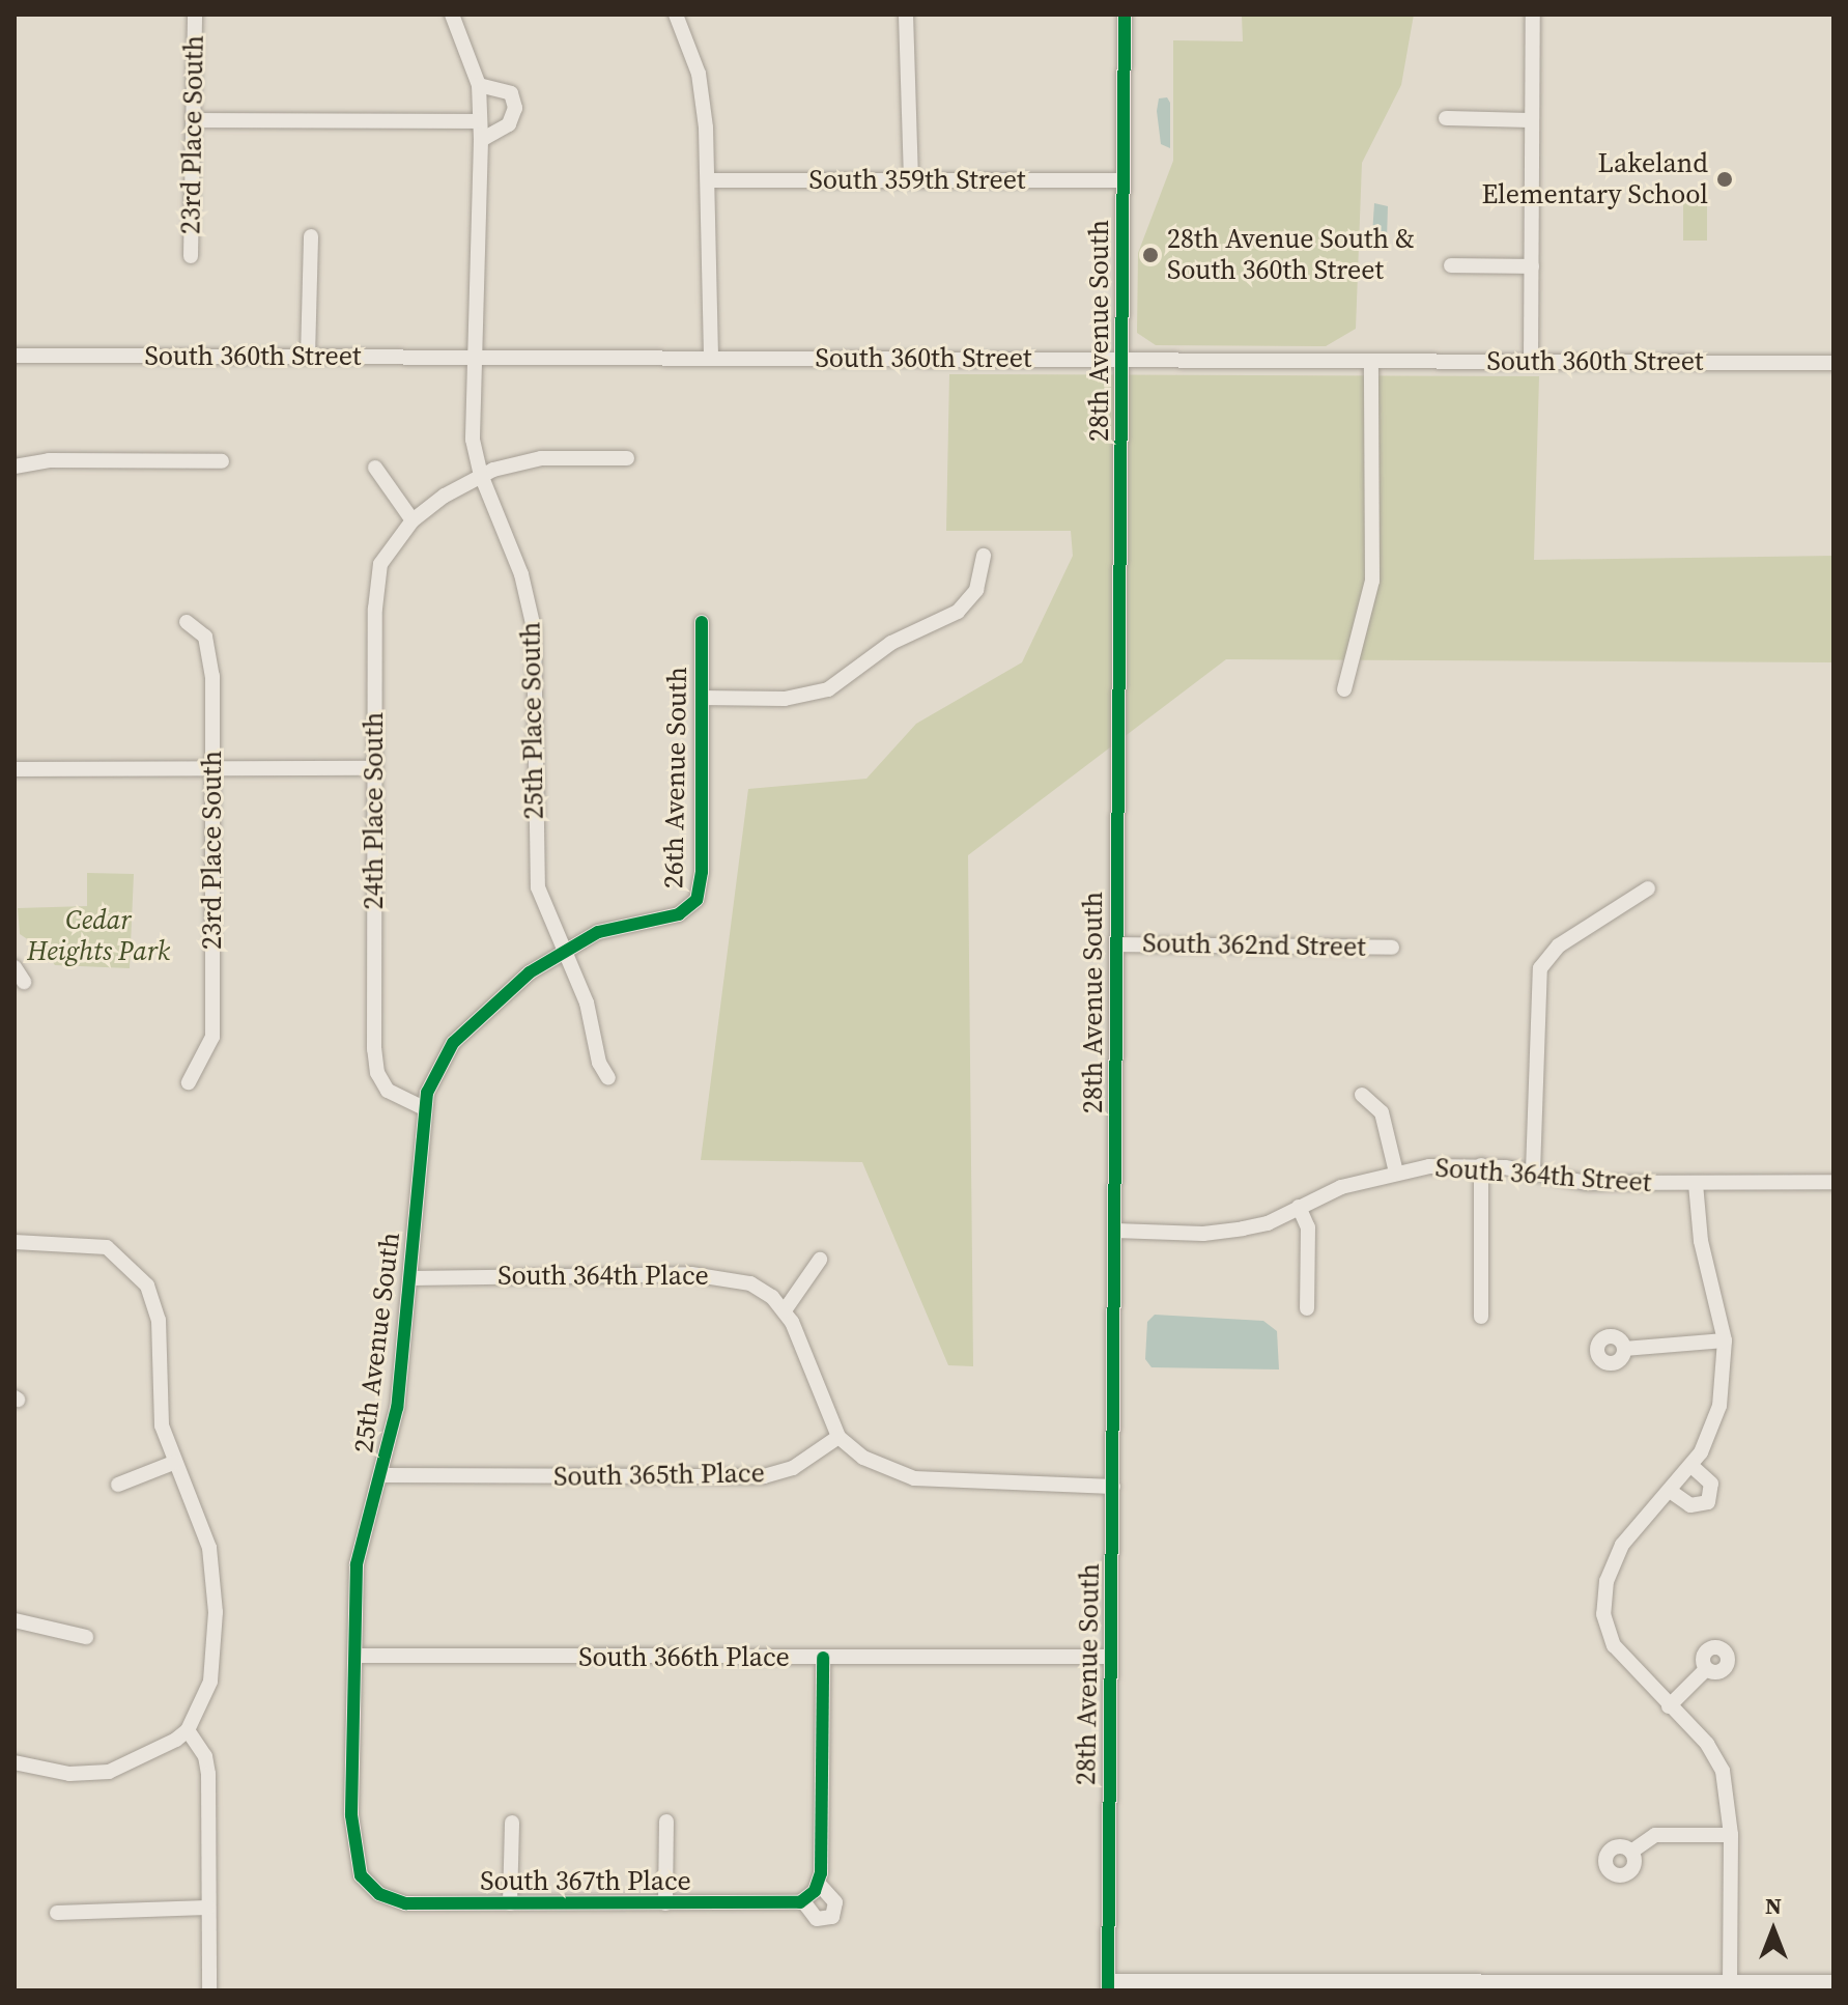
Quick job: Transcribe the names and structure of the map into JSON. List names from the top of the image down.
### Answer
{
  "streets": {
    "street": [
      "23rd Place South",
      "South 359th Street",
      "28th Avenue South",
      "South 360th Street",
      "25th Place South",
      "26th Avenue South",
      "24th Place South",
      "South 362nd Street",
      "South 364th Street",
      "South 364th Place",
      "25th Avenue South",
      "South 365th Place",
      "South 366th Place",
      "South 367th Place"
    ]
  },
  "crossings": [
    ["South 359th Street", "28th Avenue South"],
    ["28th Avenue South", "South 360th Street"],
    ["28th Avenue South", "South 362nd Street"],
    ["28th Avenue South", "South 364th Street"],
    ["28th Avenue South", "South 366th Place"],
    ["South 360th Street", "25th Place South"],
    ["25th Place South", "24th Place South"],
    ["25th Place South", "25th Avenue South"],
    ["26th Avenue South", "25th Avenue South"],
    ["24th Place South", "25th Avenue South"],
    ["South 364th Place", "25th Avenue South"],
    ["25th Avenue South", "South 365th Place"],
    ["25th Avenue South", "South 366th Place"],
    ["25th Avenue South", "South 367th Place"],
    ["South 366th Place", "South 367th Place"]
  ],
  "parks": ["Cedar Heights Park"],
  "places": ["Lakeland Elementary School", "28th Avenue South & South 360th Street"],
  "north": "top"
}
